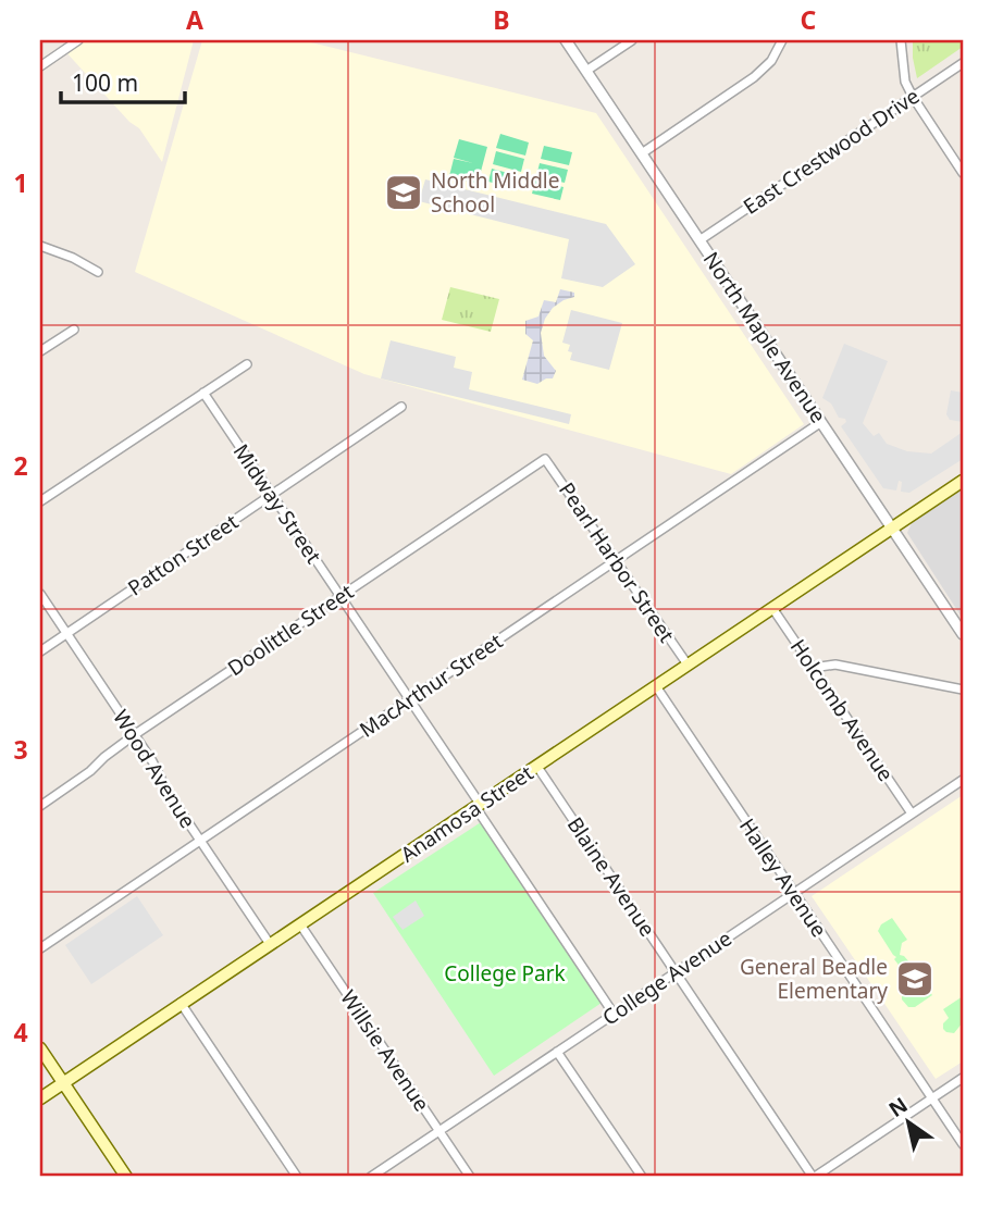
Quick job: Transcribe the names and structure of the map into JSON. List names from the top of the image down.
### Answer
{
  "streets": {
    "main road": ["Anamosa Street"],
    "street": [
      "East Crestwood Drive",
      "North Maple Avenue",
      "Midway Street",
      "Patton Street",
      "Pearl Harbor Street",
      "Doolittle Street",
      "MacArthur Street",
      "Holcomb Avenue",
      "Wood Avenue",
      "Blaine Avenue",
      "Halley Avenue",
      "College Avenue",
      "Willsie Avenue"
    ]
  },
  "crossings": [
    ["East Crestwood Drive", "North Maple Avenue"],
    ["North Maple Avenue", "MacArthur Street"],
    ["North Maple Avenue", "Anamosa Street"],
    ["Midway Street", "Patton Street"],
    ["Midway Street", "Doolittle Street"],
    ["Midway Street", "MacArthur Street"],
    ["Midway Street", "Anamosa Street"],
    ["Midway Street", "College Avenue"],
    ["Patton Street", "Wood Avenue"],
    ["Pearl Harbor Street", "Doolittle Street"],
    ["Pearl Harbor Street", "MacArthur Street"],
    ["Pearl Harbor Street", "Anamosa Street"],
    ["Doolittle Street", "Wood Avenue"],
    ["MacArthur Street", "Wood Avenue"],
    ["Holcomb Avenue", "Anamosa Street"],
    ["Holcomb Avenue", "College Avenue"],
    ["Wood Avenue", "Anamosa Street"],
    ["Anamosa Street", "Blaine Avenue"],
    ["Anamosa Street", "Halley Avenue"],
    ["Anamosa Street", "Willsie Avenue"],
    ["Blaine Avenue", "College Avenue"],
    ["Halley Avenue", "College Avenue"],
    ["College Avenue", "Willsie Avenue"]
  ],
  "parks": ["College Park"],
  "places": {
    "school or university": ["North Middle School", "General Beadle Elementary"]
  },
  "scale_bar": "100 m",
  "north": "top left",
  "grid": {
    "columns": ["A", "B", "C"],
    "rows": [
      "1",
      "2",
      "3",
      "4"
    ]
  }
}
